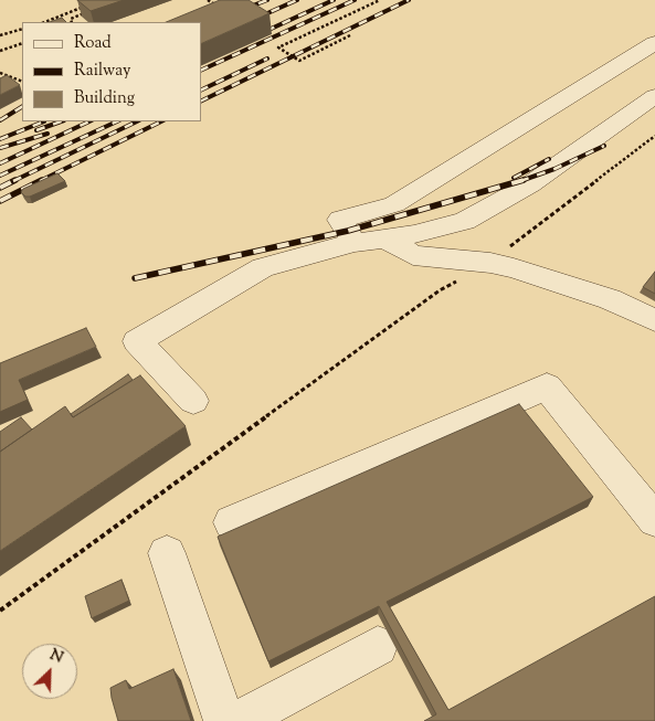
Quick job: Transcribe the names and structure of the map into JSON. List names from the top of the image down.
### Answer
{
  "legend": ["Road", "Railway", "Building"],
  "north": "top right"
}
